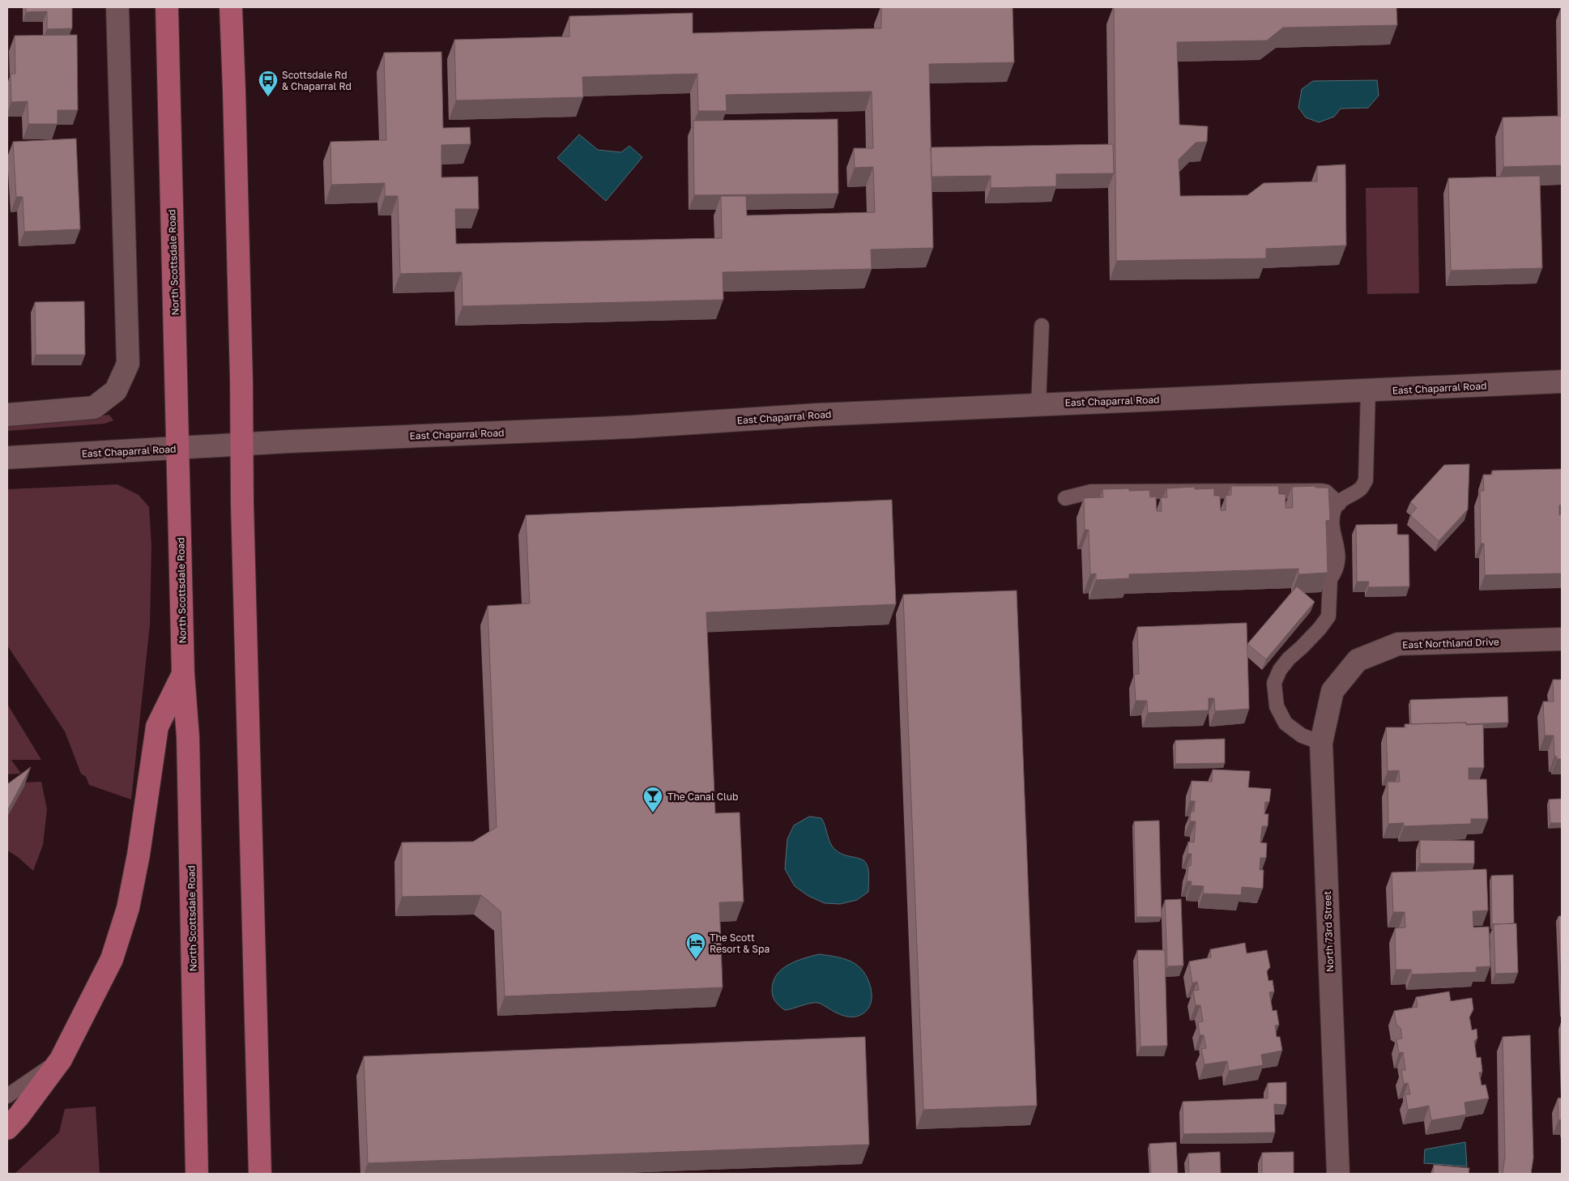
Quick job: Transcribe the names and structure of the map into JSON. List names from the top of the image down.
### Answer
{
  "streets": {
    "main road": [
      "North Scottsdale Road",
      "East Chaparral Road",
      "East Northland Drive",
      "North 73rd Street"
    ]
  },
  "crossings": [
    ["North Scottsdale Road", "East Chaparral Road"],
    ["East Northland Drive", "North 73rd Street"]
  ],
  "places": {
    "bus stop": ["Scottsdale Rd & Chaparral Rd"],
    "bar": ["The Canal Club"],
    "hotel": ["The Scott Resort & Spa"]
  }
}
